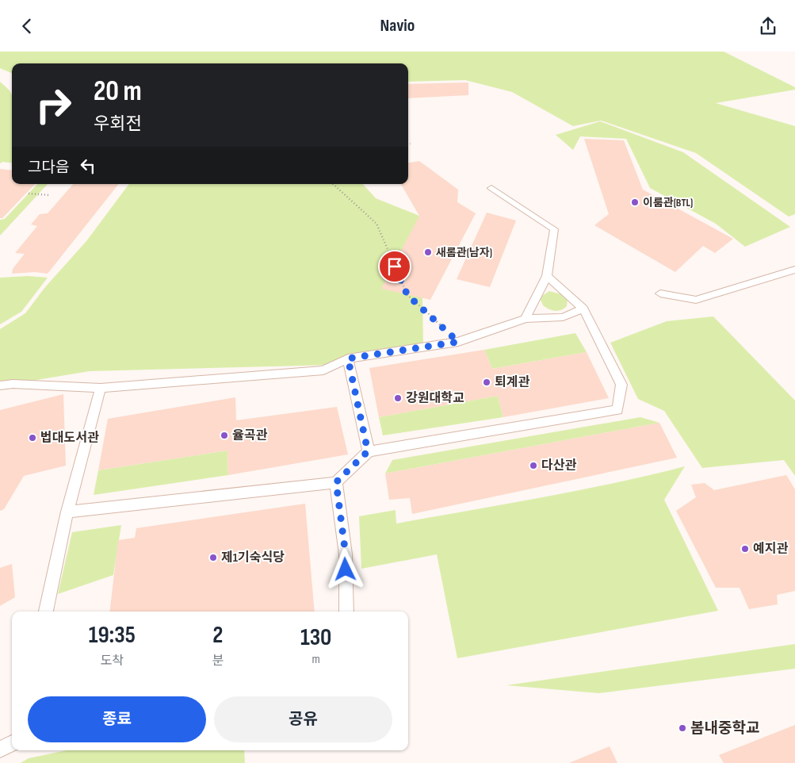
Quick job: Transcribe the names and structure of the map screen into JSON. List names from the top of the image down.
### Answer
{
  "places": [
    "이룸관(BTL)",
    "새롬관(남자)",
    "퇴계관",
    "강원대학교",
    "율곡관",
    "법대도서관",
    "다산관",
    "예지관",
    "제1기숙식당",
    "봄내중학교"
  ],
  "page": {
    "header": "Navio",
    "turn": ["20 m", "우회전"],
    "then": "그다음",
    "eta": [
      "19:35",
      "도착",
      "2",
      "분",
      "130",
      "m"
    ],
    "buttons": ["종료", "공유"]
  }
}
